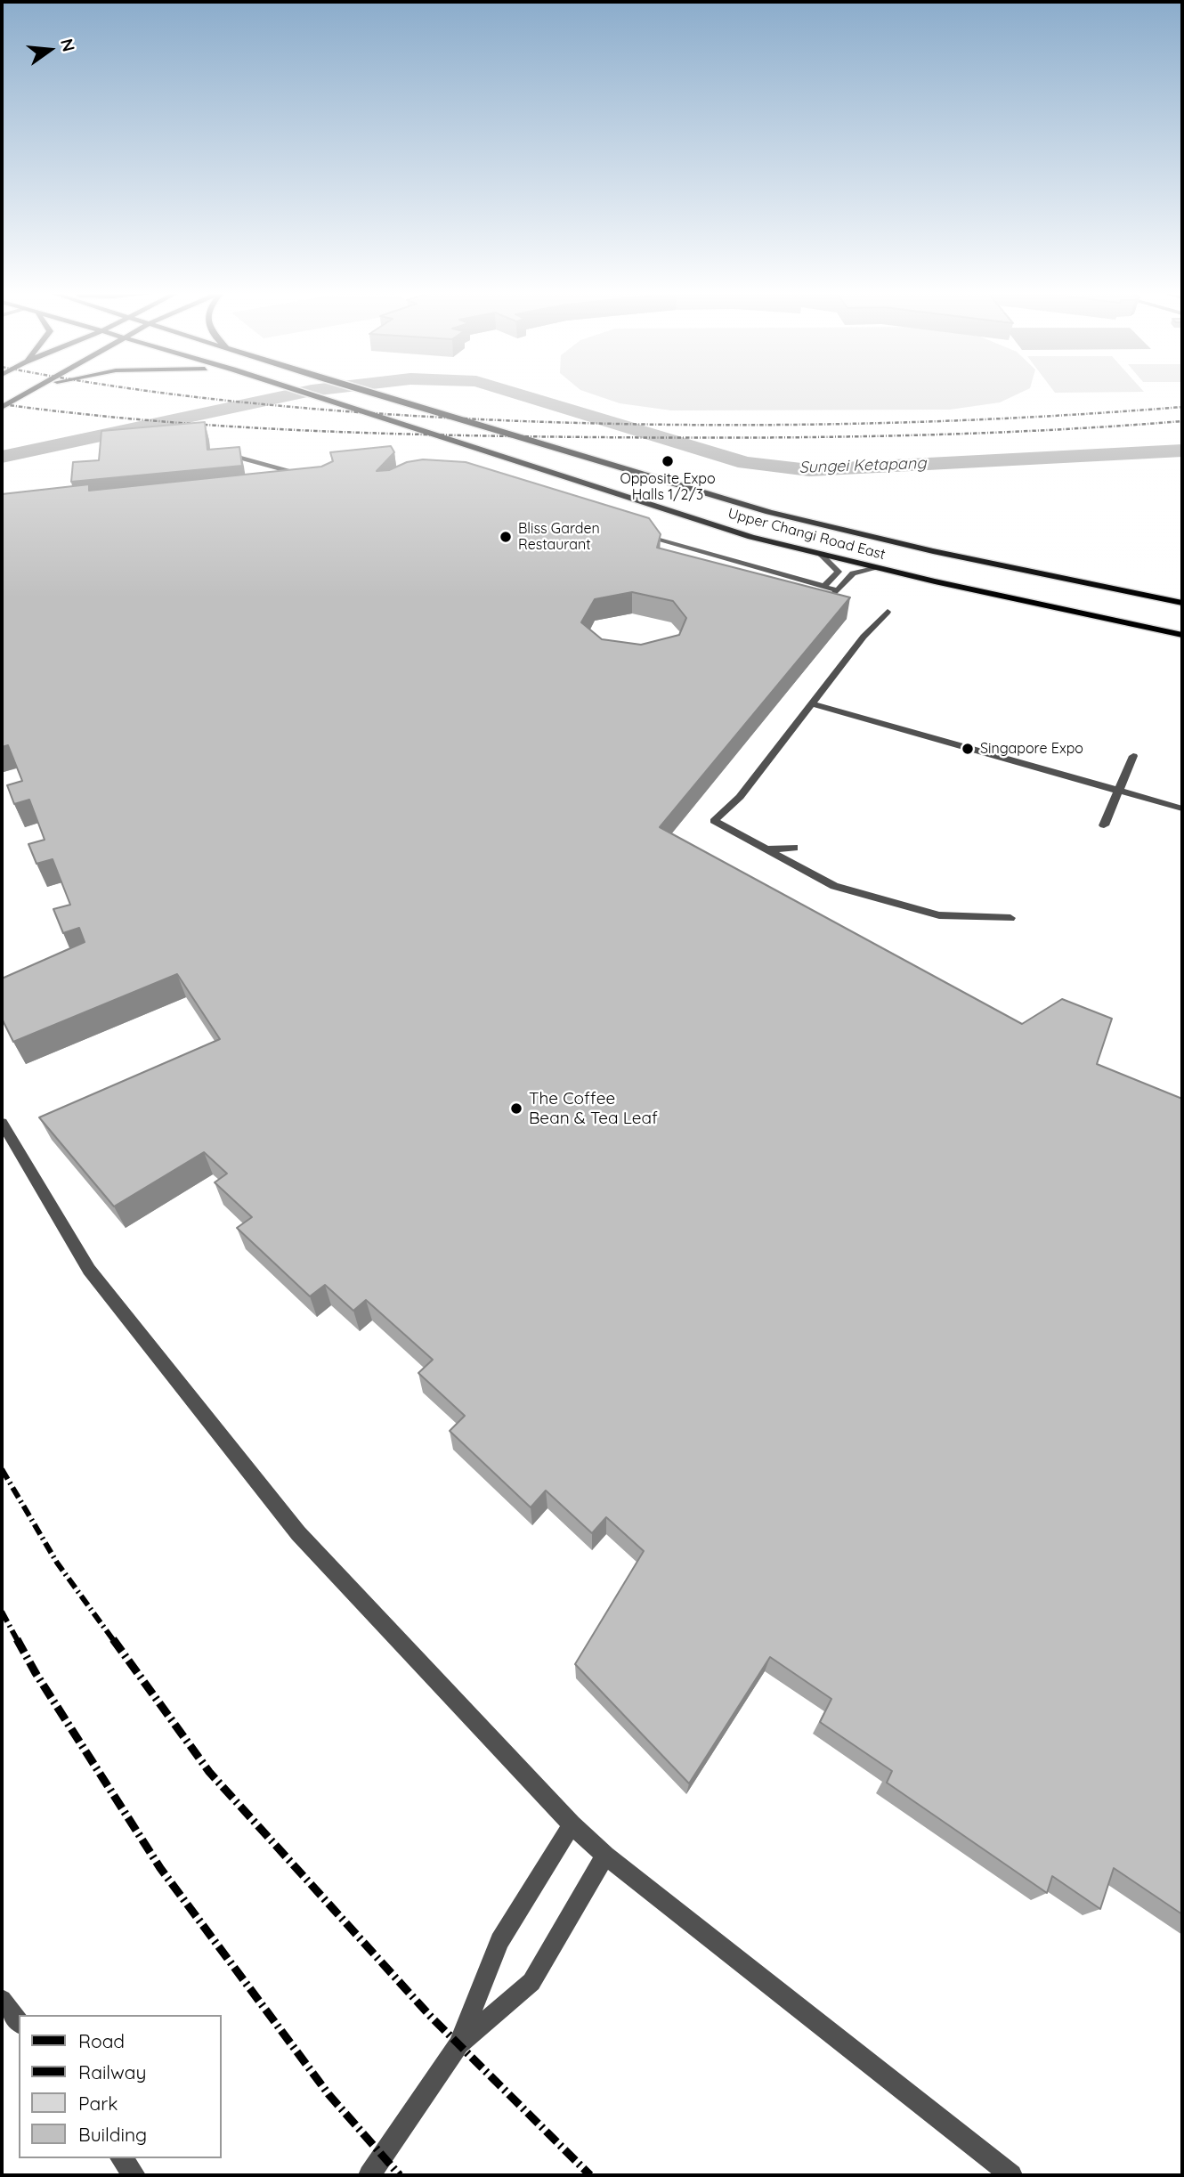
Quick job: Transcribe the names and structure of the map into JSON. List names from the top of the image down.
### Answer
{
  "streets": {
    "main road": ["Upper Changi Road East"]
  },
  "water": ["Sungei Ketapang"],
  "places": [
    "Opposite Expo Halls 1/2/3",
    "Bliss Garden Restaurant",
    "Singapore Expo",
    "The Coffee Bean & Tea Leaf"
  ],
  "legend": [
    "Road",
    "Railway",
    "Park",
    "Building"
  ],
  "north": "right"
}
